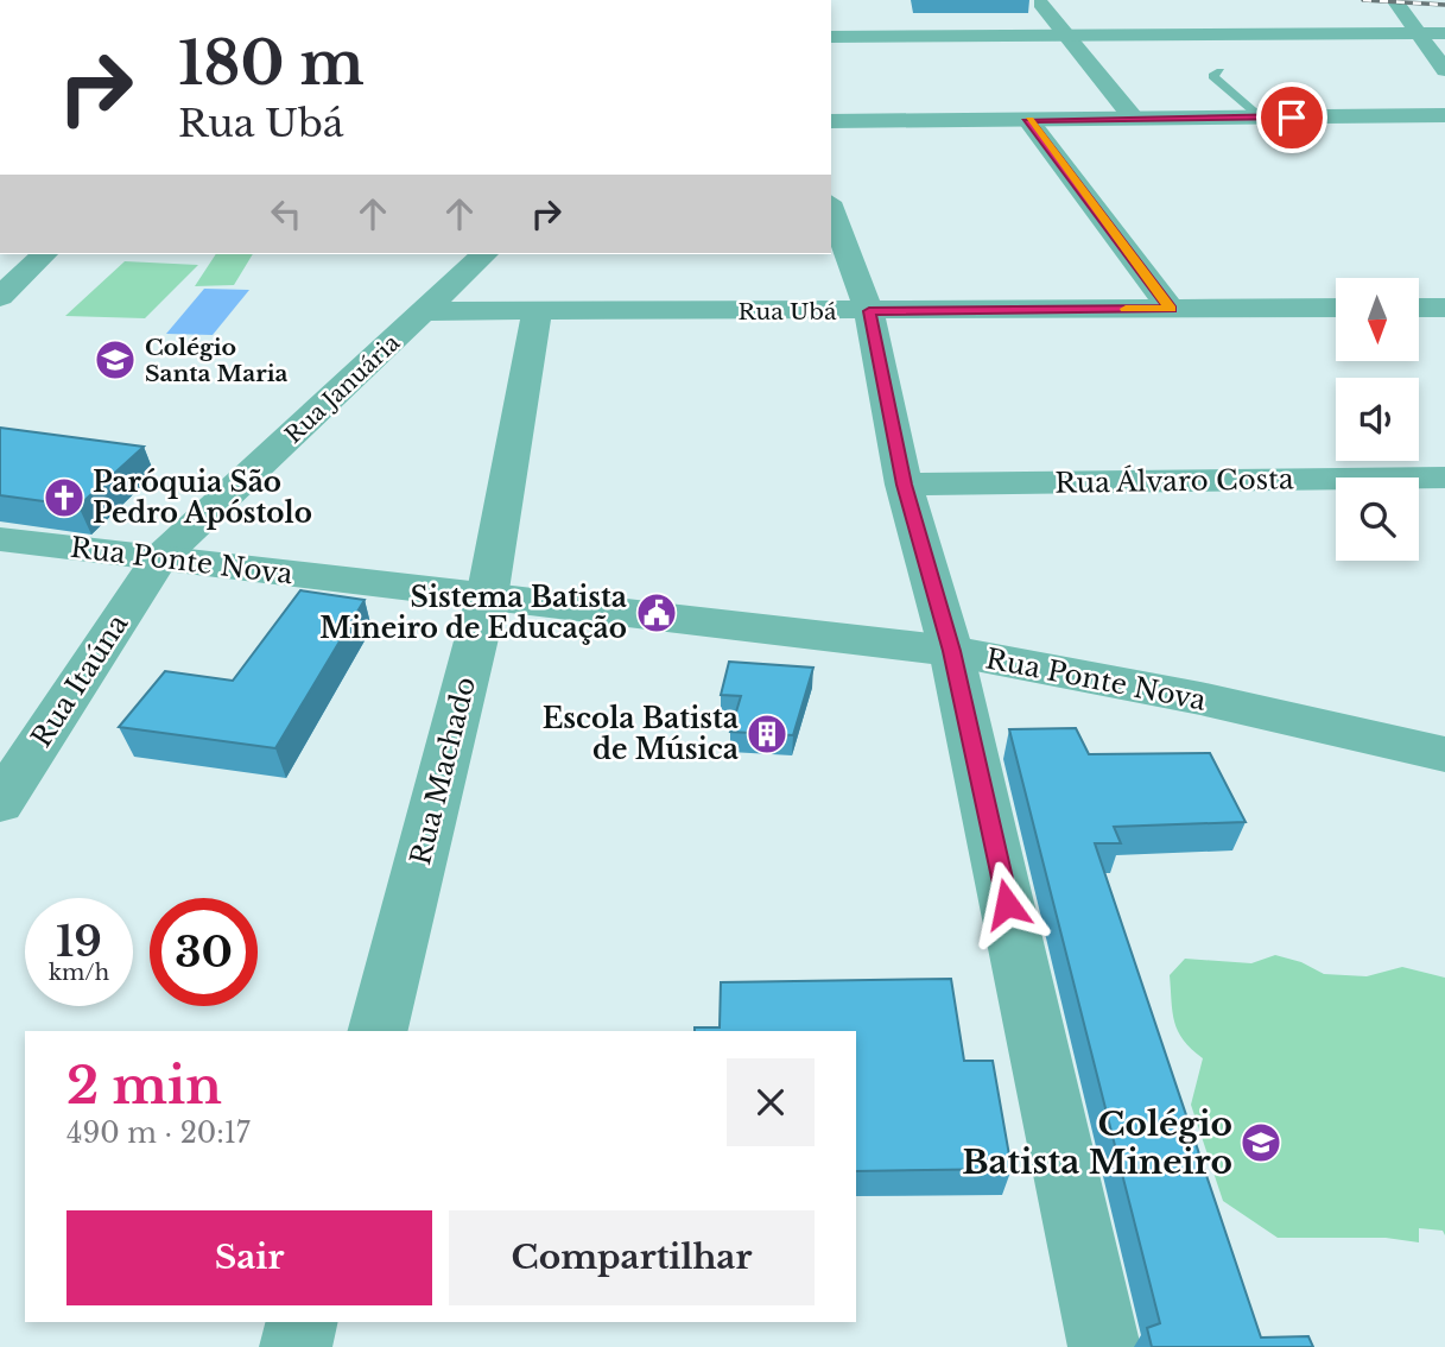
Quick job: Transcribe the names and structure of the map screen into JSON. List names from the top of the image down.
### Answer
{
  "streets": {
    "street": [
      "Rua Ubá",
      "Rua Januária",
      "Rua Álvaro Costa",
      "Rua Ponte Nova",
      "Rua Itaúna",
      "Rua Machado"
    ]
  },
  "crossings": [
    ["Rua Ubá", "Rua Januária"],
    ["Rua Ubá", "Rua Machado"],
    ["Rua Januária", "Rua Ponte Nova"],
    ["Rua Januária", "Rua Itaúna"],
    ["Rua Ponte Nova", "Rua Itaúna"],
    ["Rua Ponte Nova", "Rua Machado"]
  ],
  "places": {
    "school or university": ["Colégio Santa Maria", "Colégio Batista Mineiro"],
    "church": ["Paróquia São Pedro Apóstolo"],
    "public building": ["Sistema Batista Mineiro de Educação"],
    "building": ["Escola Batista de Música"]
  },
  "north": "bottom",
  "page": {
    "turn": ["180 m", "Rua Ubá"],
    "speed": "19 km/h",
    "limit": "30",
    "heading": ["2 min", "490 m · 20:17"],
    "buttons": ["Sair", "Compartilhar"]
  }
}
